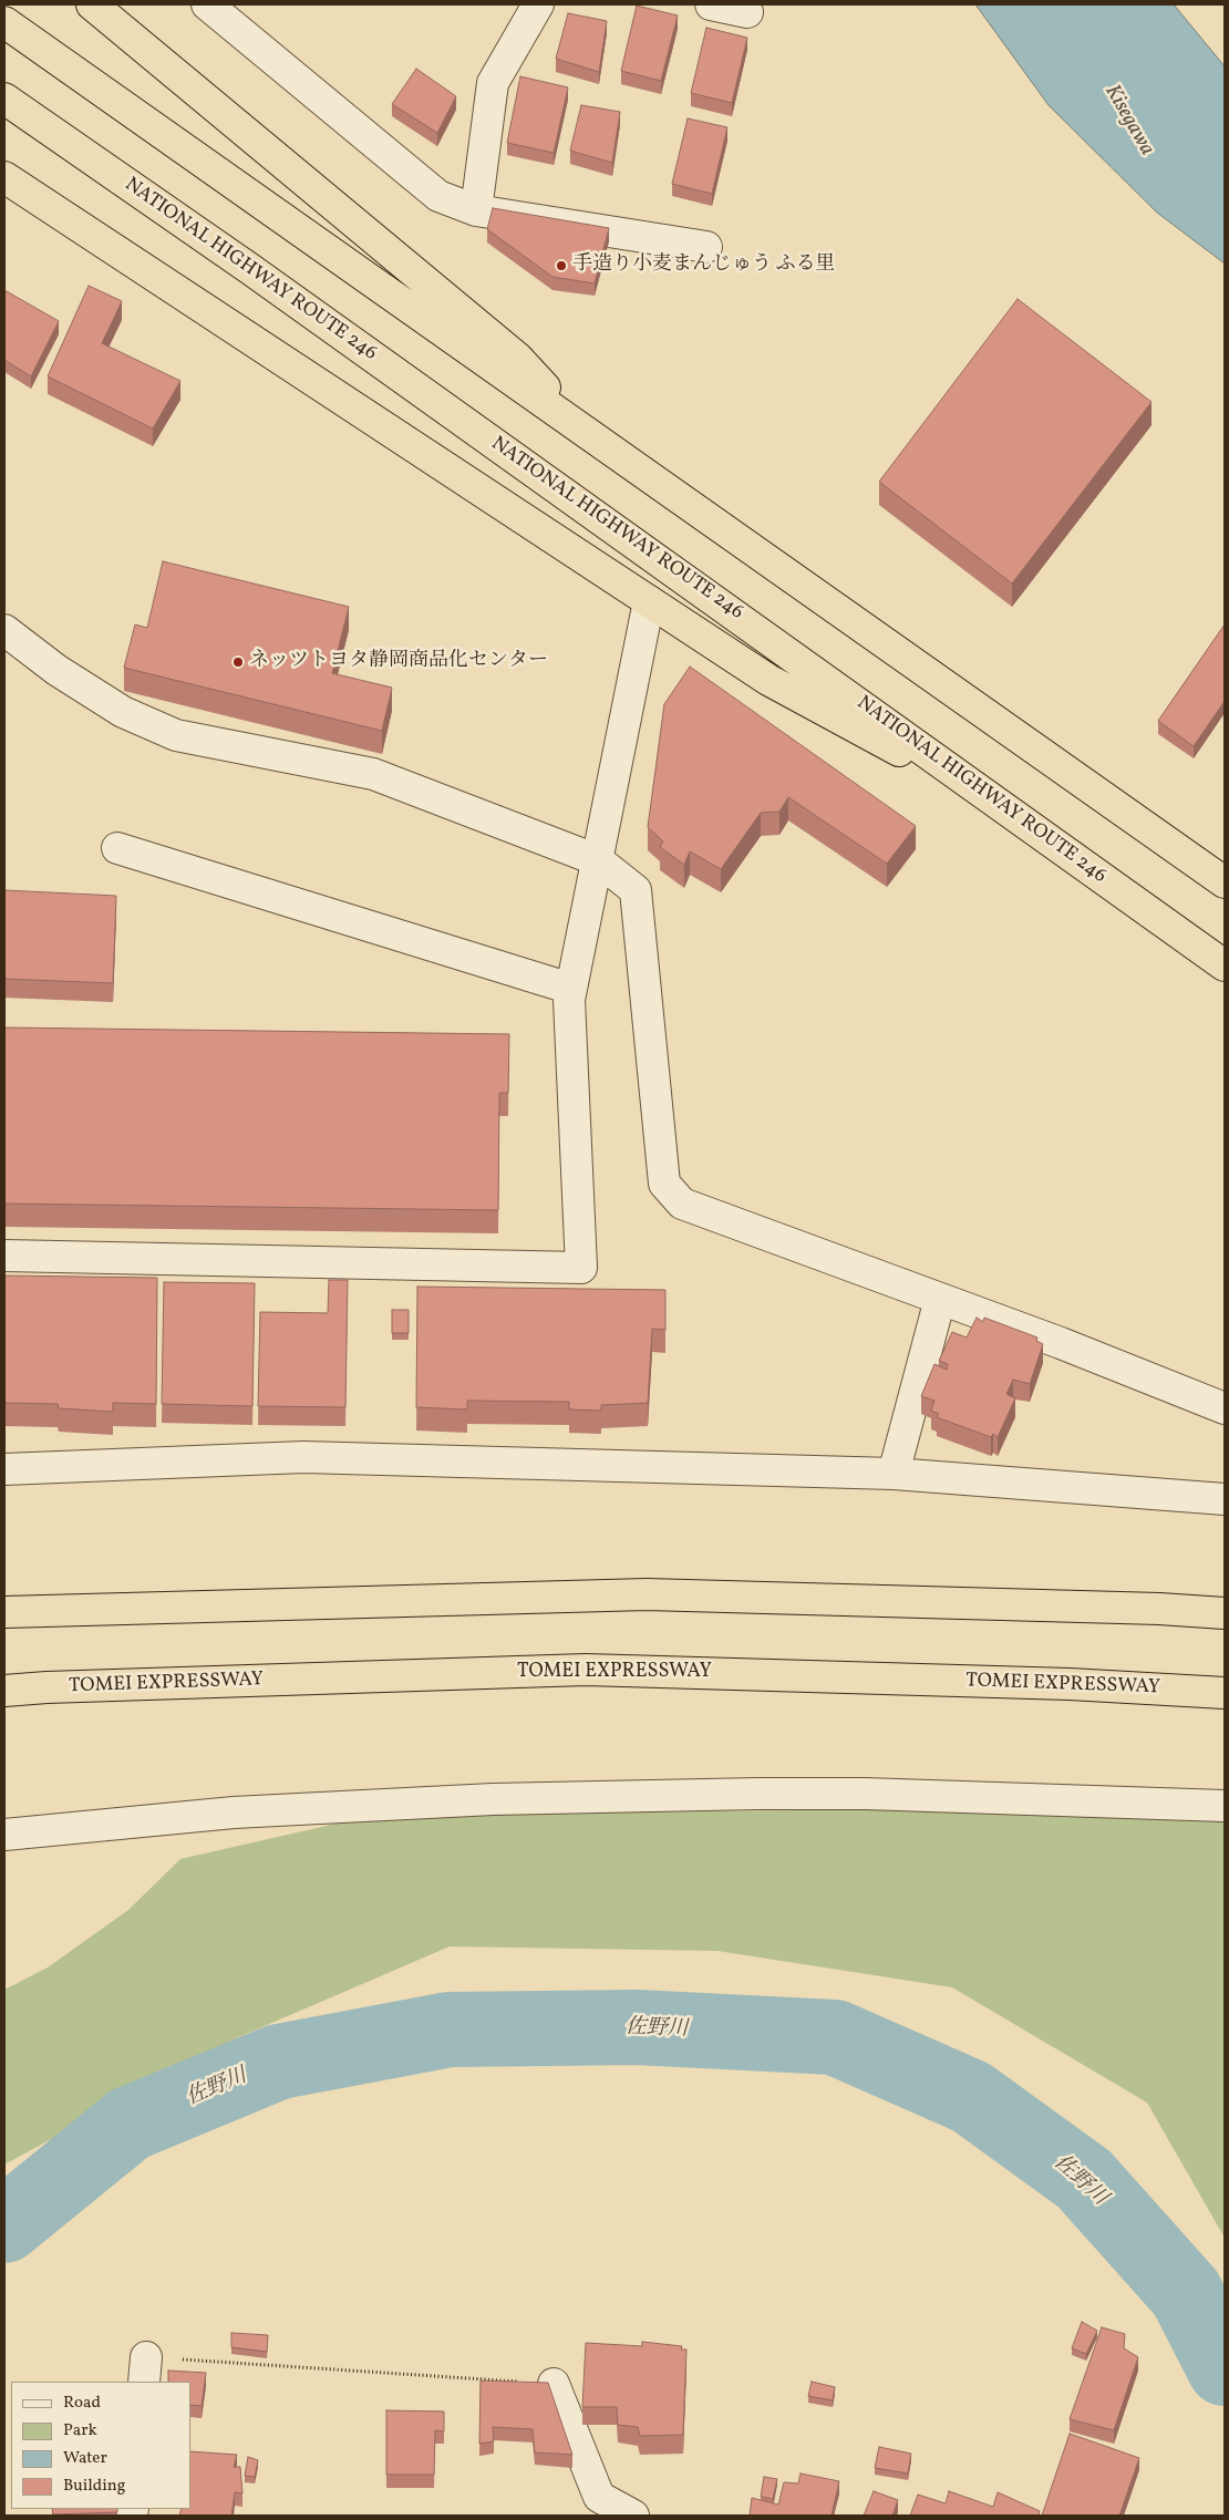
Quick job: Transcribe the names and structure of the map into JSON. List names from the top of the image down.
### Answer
{
  "streets": {
    "highway": ["NATIONAL HIGHWAY ROUTE 246", "TOMEI EXPRESSWAY"]
  },
  "water": ["Kisegawa", "佐野川"],
  "places": ["手造り小麦まんじゅう ふる里", "ネッツトヨタ静岡商品化センター"],
  "legend": [
    "Road",
    "Park",
    "Water",
    "Building"
  ]
}
